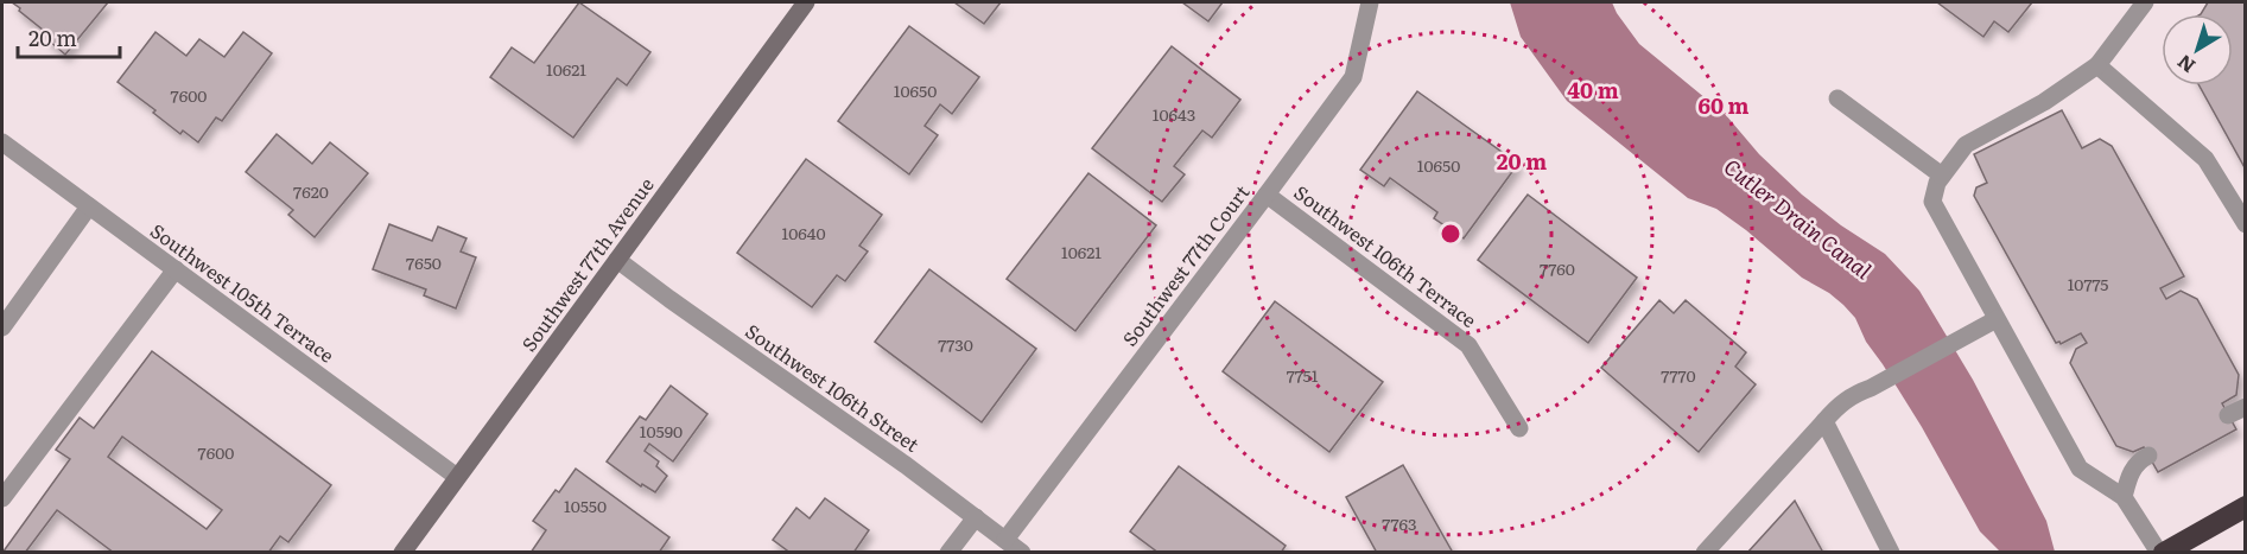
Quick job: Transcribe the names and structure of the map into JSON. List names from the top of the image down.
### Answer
{
  "streets": {
    "street": [
      "Southwest 106th Terrace",
      "Southwest 77th Avenue",
      "Southwest 77th Court",
      "Southwest 105th Terrace",
      "Southwest 106th Street"
    ]
  },
  "crossings": [
    ["Southwest 106th Terrace", "Southwest 77th Court"],
    ["Southwest 77th Avenue", "Southwest 105th Terrace"],
    ["Southwest 77th Avenue", "Southwest 106th Street"],
    ["Southwest 77th Court", "Southwest 106th Street"]
  ],
  "water": ["Cutler Drain Canal"],
  "house_numbers": [
    "10621",
    "10650",
    "7600",
    "10643",
    "10650",
    "7620",
    "10640",
    "10621",
    "7650",
    "7760",
    "10775",
    "7730",
    "7751",
    "7770",
    "10590",
    "7600",
    "10550",
    "7763"
  ],
  "scale_bar": "20 m",
  "north": "bottom left",
  "rings": ["40 m", "60 m", "20 m"]
}
